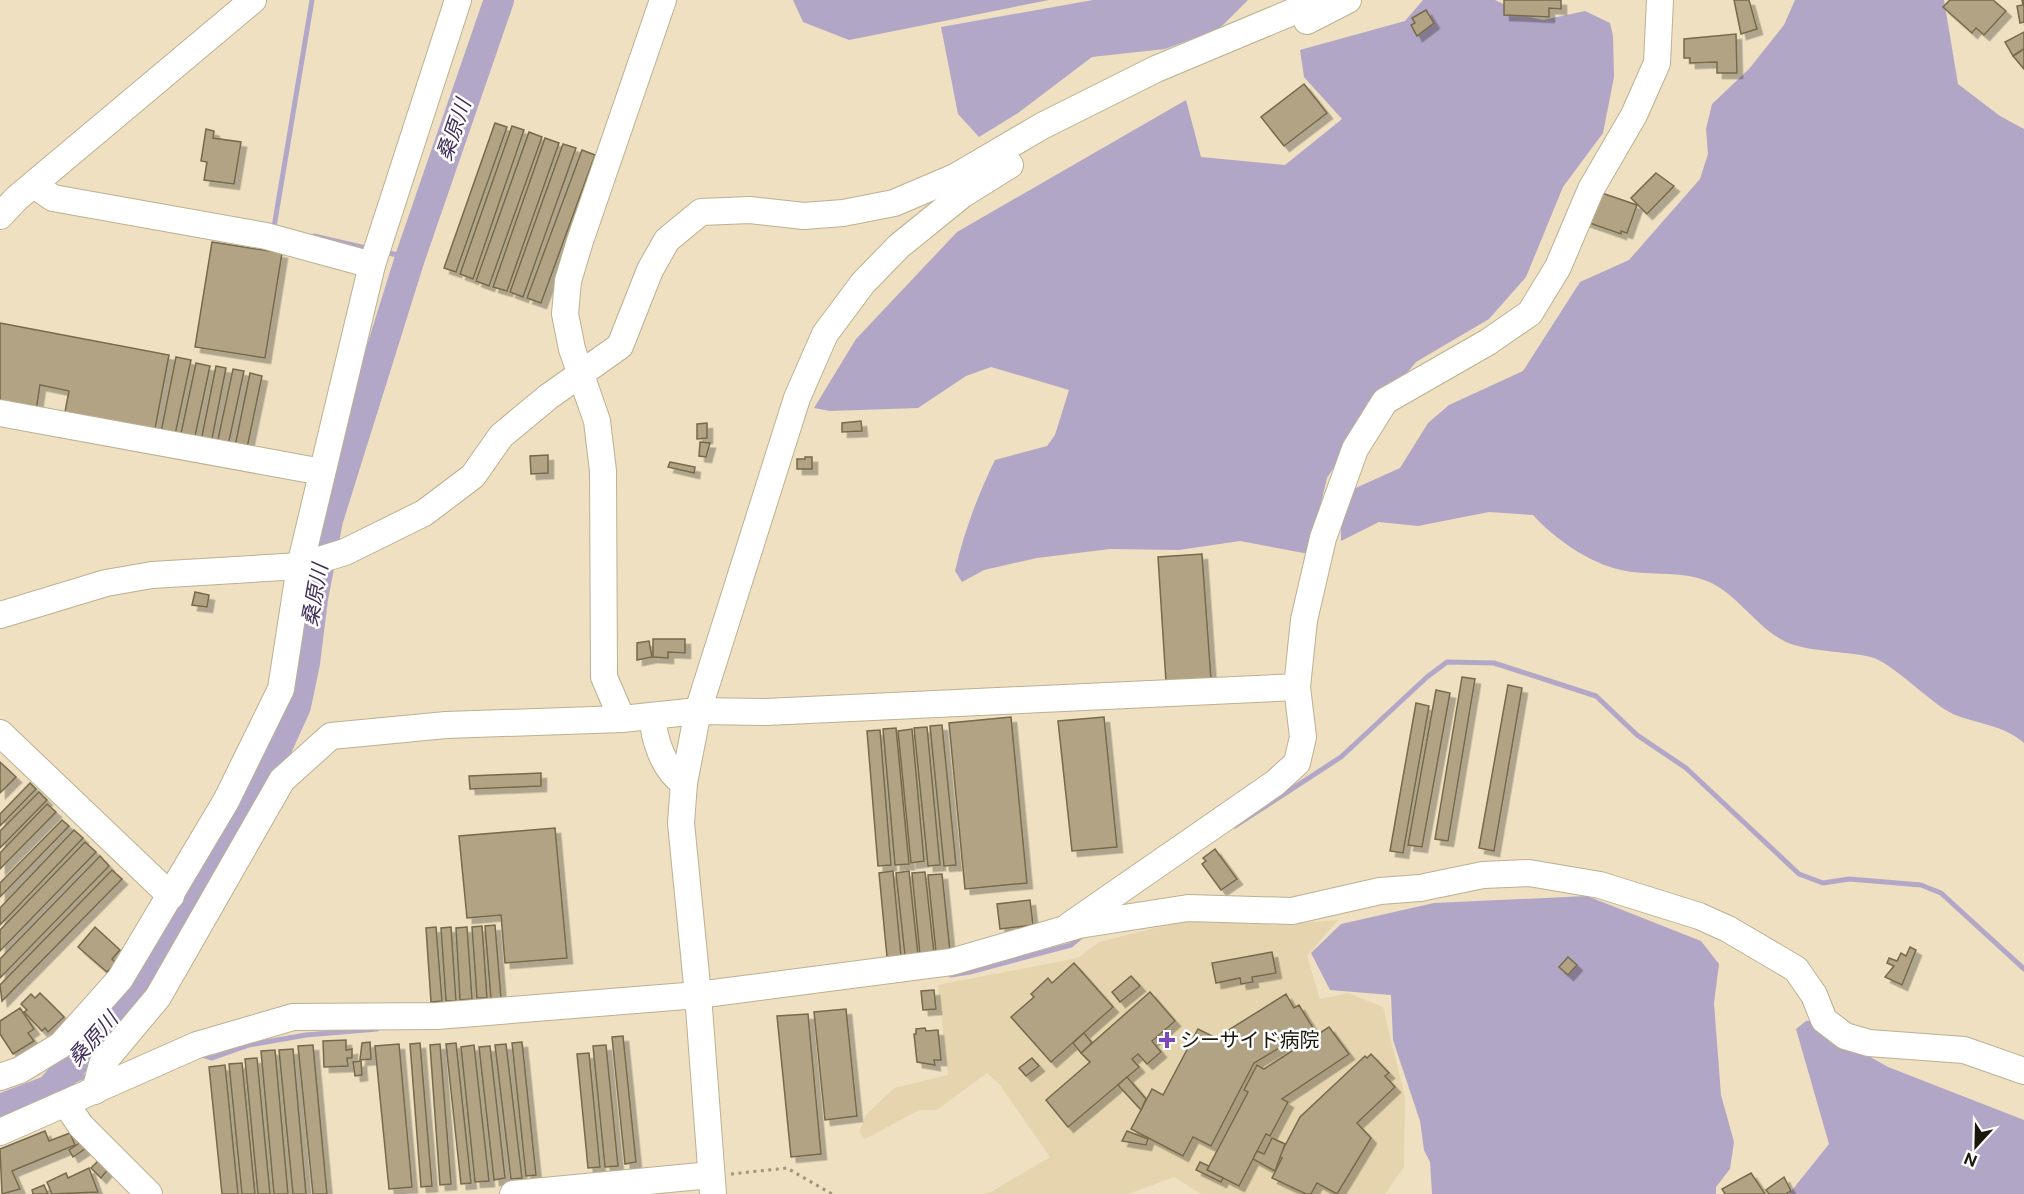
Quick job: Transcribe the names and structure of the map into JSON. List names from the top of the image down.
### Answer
{
  "water": ["桑原川"],
  "places": {
    "health": ["シーサイド病院"]
  },
  "north": "bottom"
}
